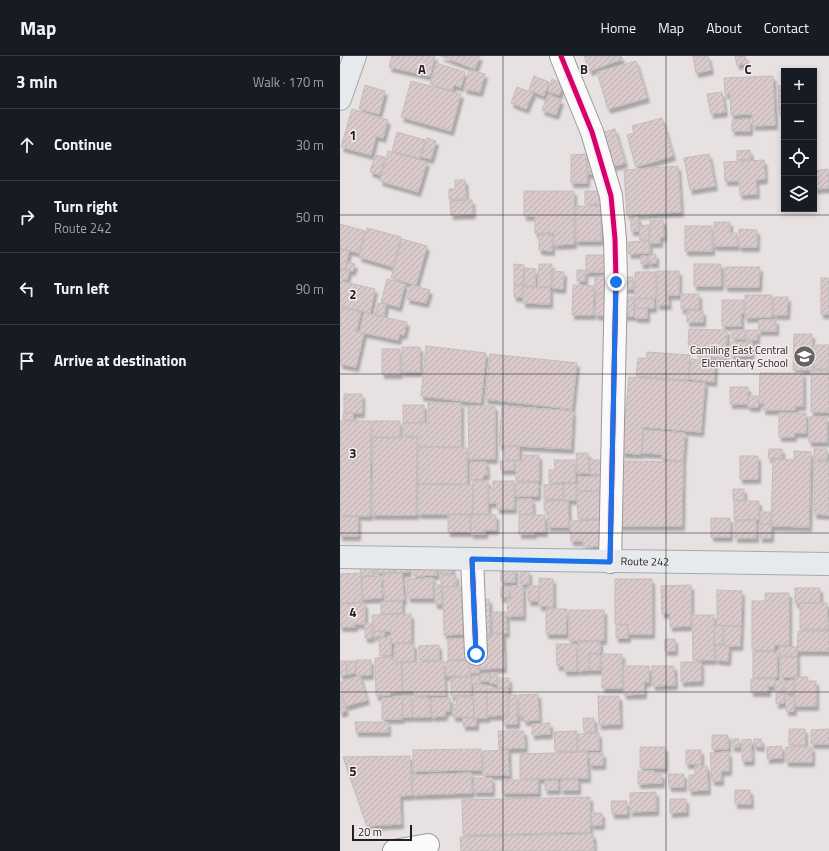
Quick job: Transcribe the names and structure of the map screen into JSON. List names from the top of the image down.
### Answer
{
  "streets": {
    "main road": ["Route 242"]
  },
  "places": {
    "school or university": ["Camiling East Central Elementary School"]
  },
  "scale_bar": "20 m",
  "page": {
    "header": "Map",
    "nav": [
      "Home",
      "Map",
      "About",
      "Contact"
    ],
    "heading": ["3 min", "Walk · 170 m"],
    "map_buttons": ["+", "−"],
    "list": [
      ["Continue", "30 m"],
      ["Turn right", "Route 242", "50 m"],
      ["Turn left", "90 m"],
      "Arrive at destination"
    ],
    "scale": "20 m"
  },
  "grid": {
    "columns": ["A", "B", "C"],
    "rows": [
      "1",
      "2",
      "3",
      "4",
      "5"
    ]
  }
}
